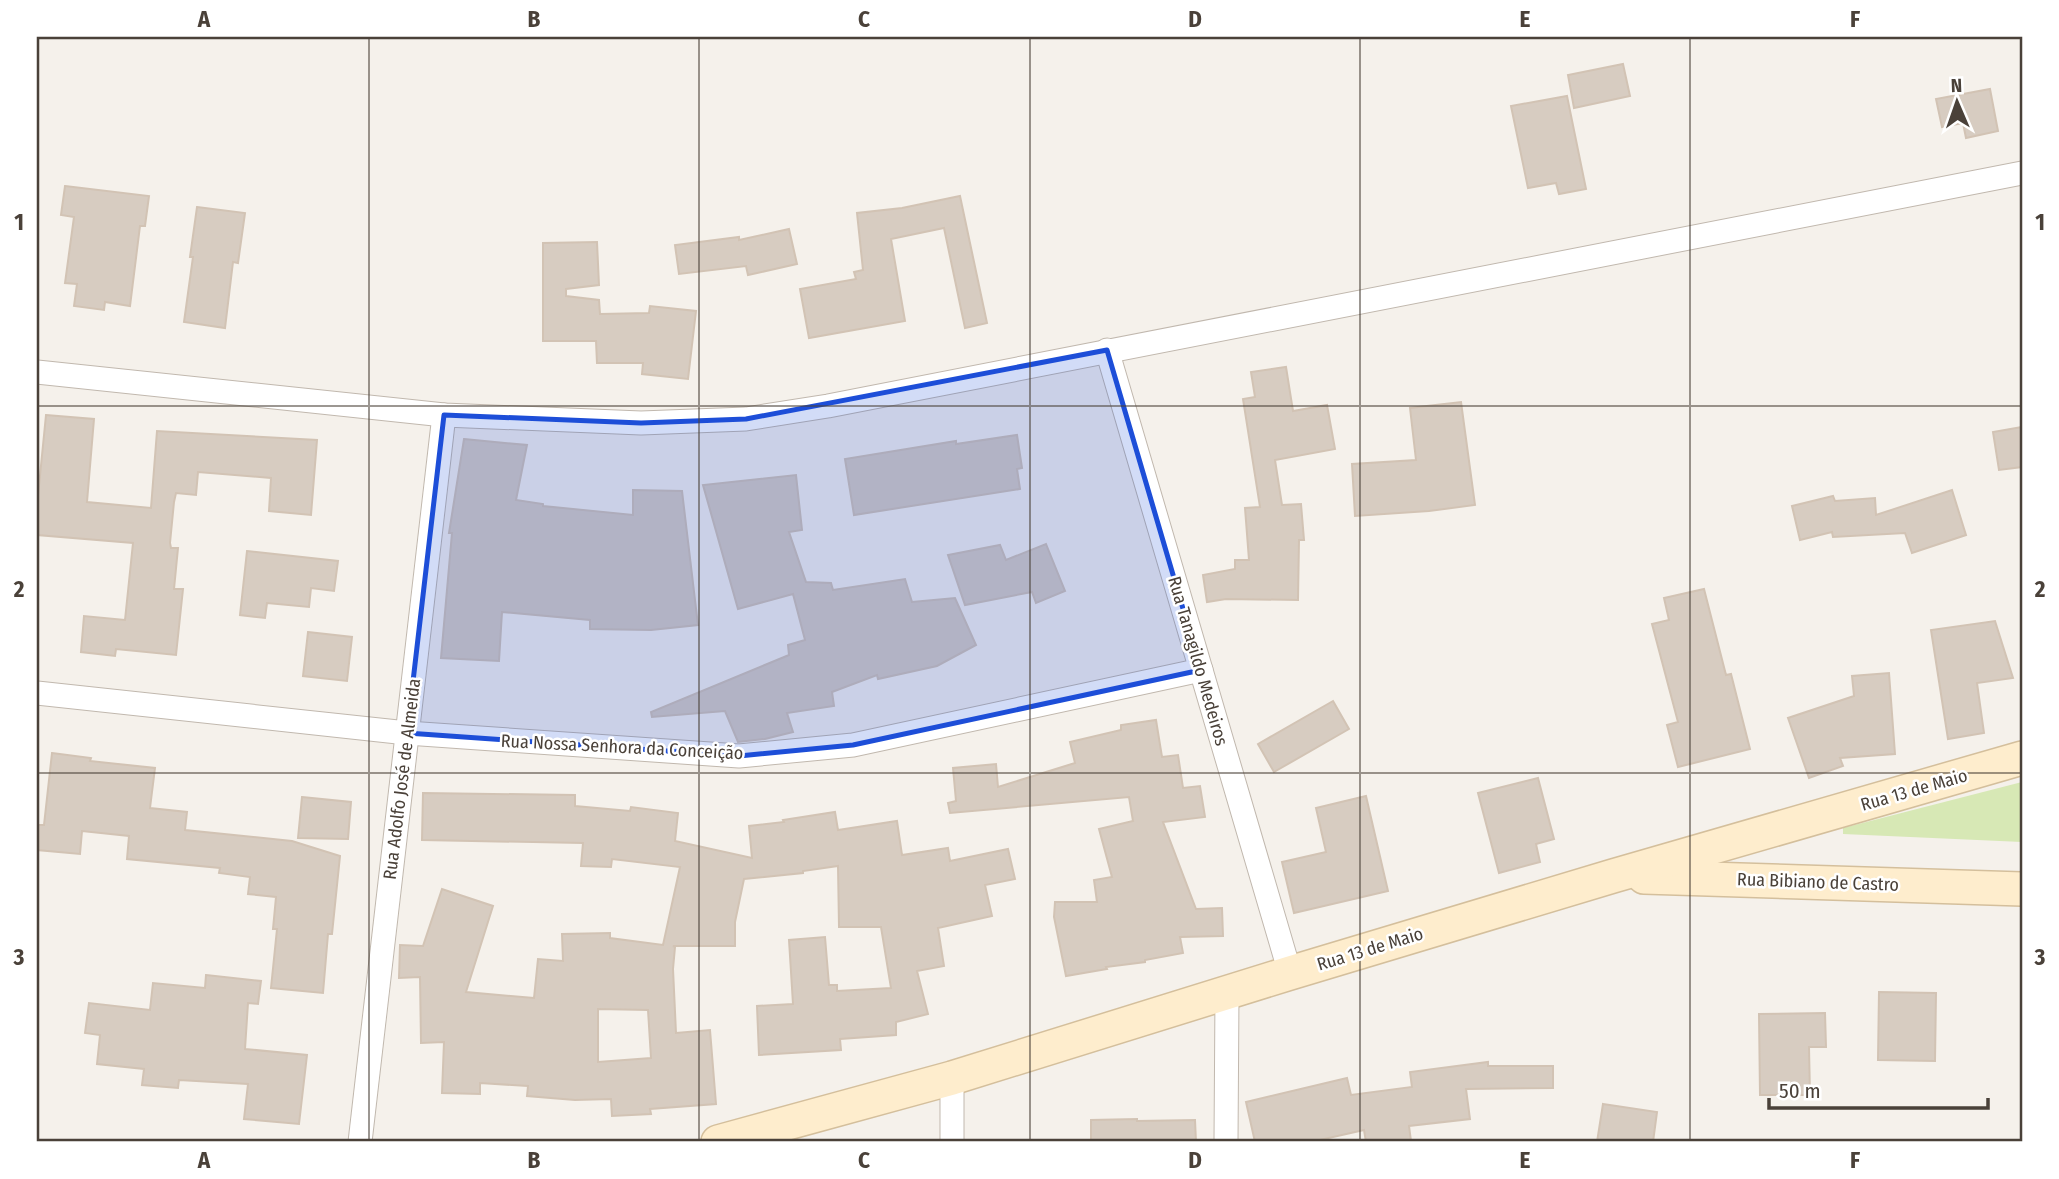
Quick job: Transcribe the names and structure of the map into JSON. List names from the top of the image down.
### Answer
{
  "streets": {
    "main road": ["Rua 13 de Maio", "Rua Bibiano de Castro"],
    "street": ["Rua Tanagildo Medeiros", "Rua Nossa Senhora da Conceição", "Rua Adolfo José de Almeida"]
  },
  "crossings": [
    ["Rua Tanagildo Medeiros", "Rua Nossa Senhora da Conceição"],
    ["Rua Tanagildo Medeiros", "Rua 13 de Maio"],
    ["Rua Nossa Senhora da Conceição", "Rua Adolfo José de Almeida"],
    ["Rua 13 de Maio", "Rua Bibiano de Castro"]
  ],
  "scale_bar": "50 m",
  "north": "top",
  "grid": {
    "columns": [
      "A",
      "B",
      "C",
      "D",
      "E",
      "F"
    ],
    "rows": ["1", "2", "3"]
  }
}
